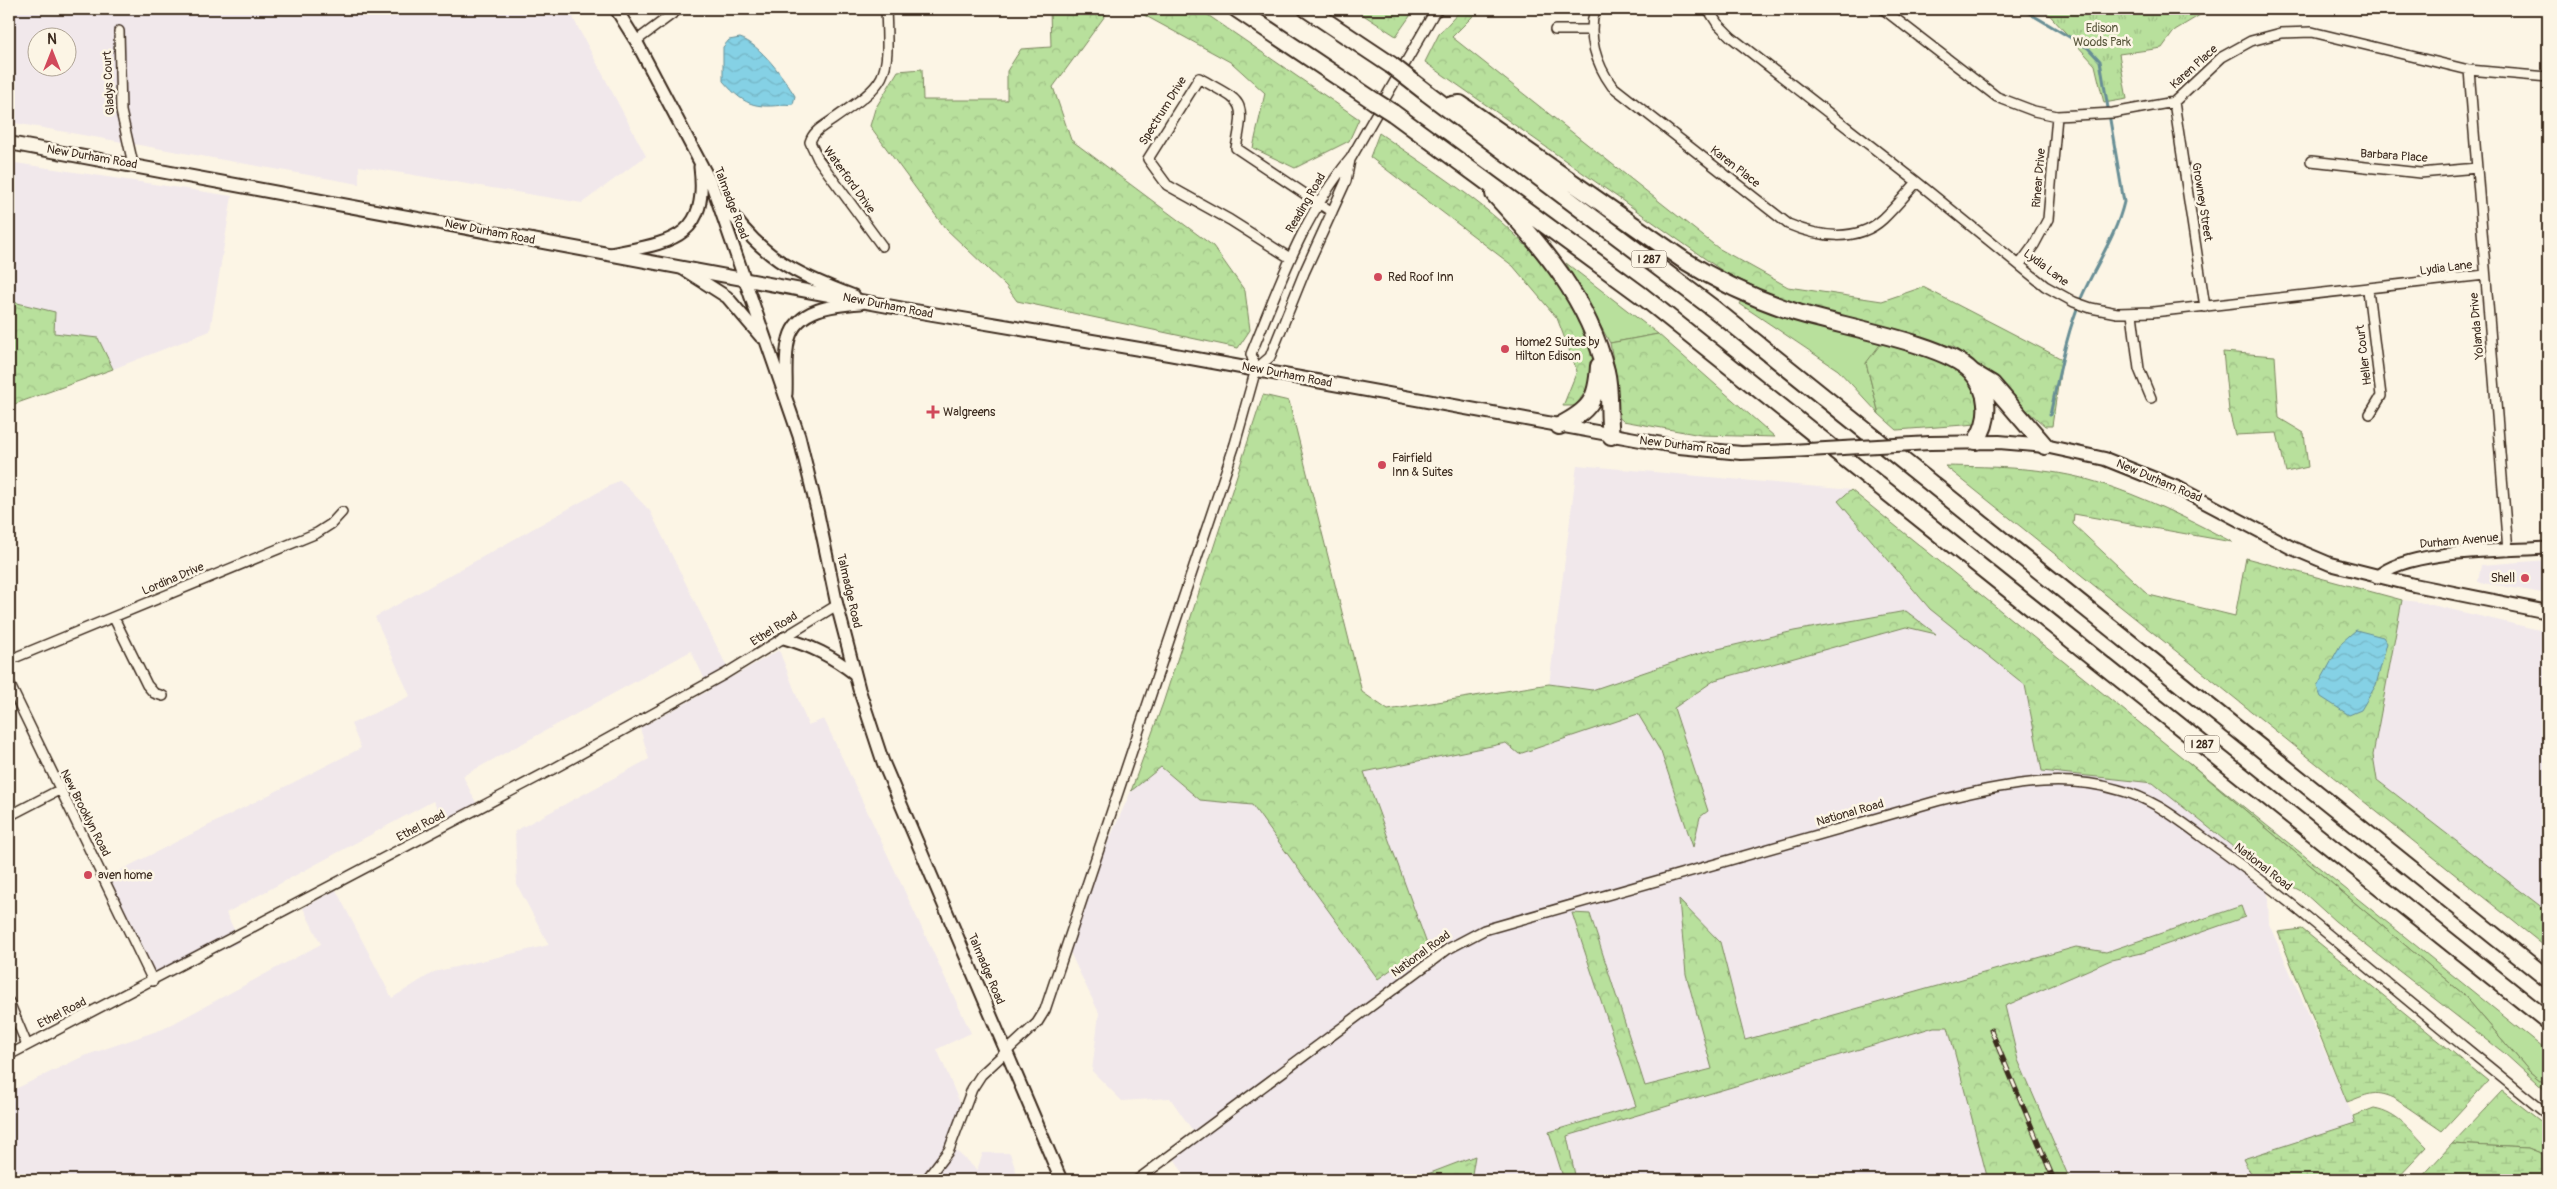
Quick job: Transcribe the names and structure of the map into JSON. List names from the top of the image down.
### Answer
{
  "streets": {
    "highway": ["I 287"],
    "main road": ["New Durham Road"],
    "street": [
      "Karen Place",
      "Gladys Court",
      "Spectrum Drive",
      "Barbara Place",
      "Rinear Drive",
      "Waterford Drive",
      "Growney Street",
      "Talmadge Road",
      "Reading Road",
      "Lydia Lane",
      "Yolanda Drive",
      "Heller Court",
      "Durham Avenue",
      "Lordina Drive",
      "Ethel Road",
      "New Brooklyn Road",
      "National Road"
    ]
  },
  "crossings": [
    ["Karen Place", "Rinear Drive"],
    ["Karen Place", "Growney Street"],
    ["Karen Place", "Lydia Lane"],
    ["Karen Place", "Yolanda Drive"],
    ["Gladys Court", "New Durham Road"],
    ["Spectrum Drive", "Reading Road"],
    ["Barbara Place", "Yolanda Drive"],
    ["New Durham Road", "Talmadge Road"],
    ["New Durham Road", "Reading Road"],
    ["New Durham Road", "Durham Avenue"],
    ["Rinear Drive", "Lydia Lane"],
    ["Growney Street", "Lydia Lane"],
    ["Talmadge Road", "Ethel Road"],
    ["Lydia Lane", "Yolanda Drive"],
    ["Lydia Lane", "Heller Court"],
    ["Yolanda Drive", "Durham Avenue"],
    ["Ethel Road", "New Brooklyn Road"]
  ],
  "parks": ["Edison Woods Park"],
  "places": {
    "other": [
      "Red Roof Inn",
      "Home2 Suites by Hilton Edison",
      "Fairfield Inn & Suites",
      "Shell",
      "aven home"
    ],
    "health": ["Walgreens"]
  },
  "north": "top"
}
